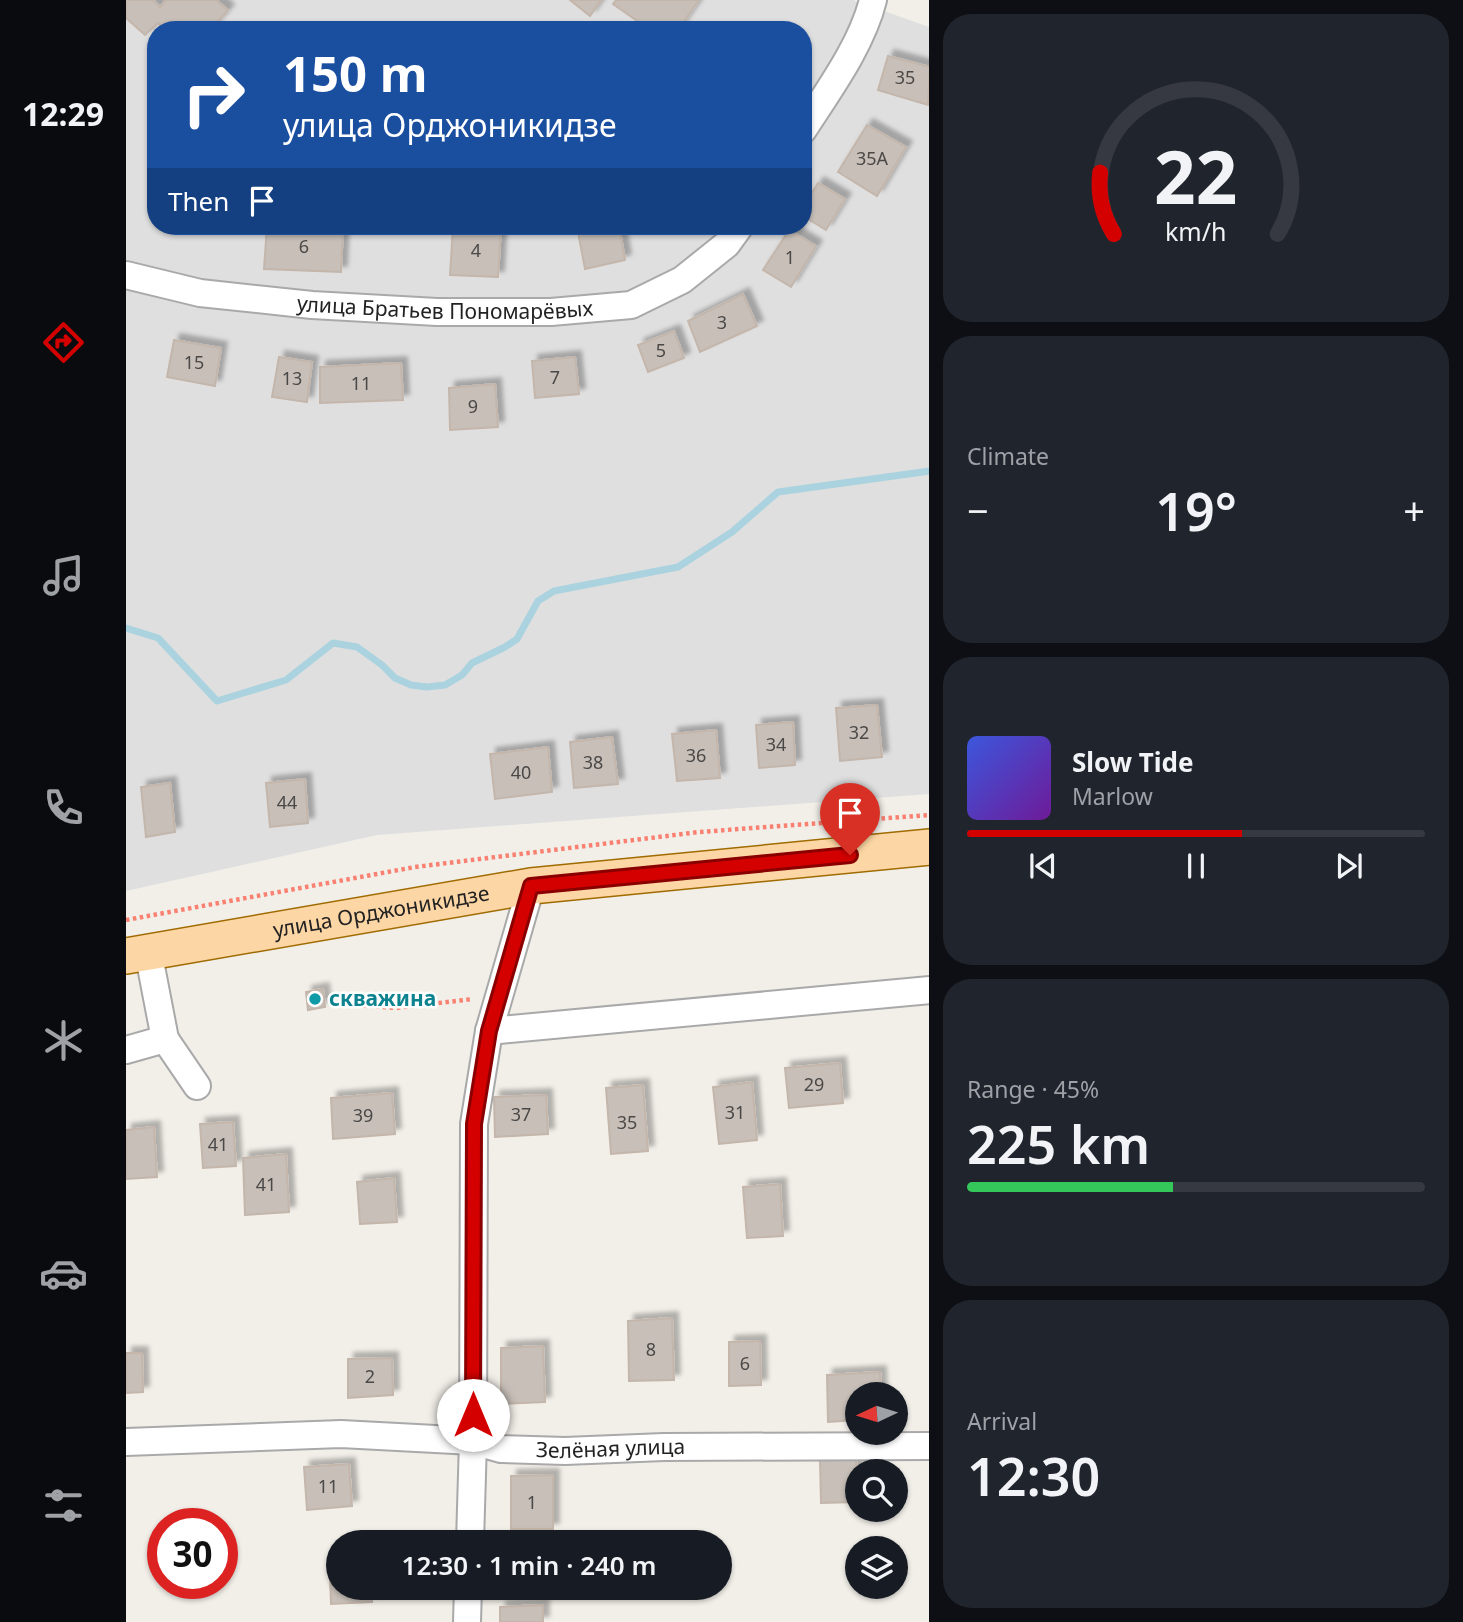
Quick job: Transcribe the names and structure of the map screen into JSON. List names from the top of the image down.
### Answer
{
  "streets": {
    "main road": ["улица Орджоникидзе"],
    "street": ["улица Братьев Пономарёвых", "Зелёная улица"]
  },
  "places": ["скважина"],
  "house_numbers": [
    "35",
    "35А",
    "6",
    "4",
    "1",
    "3",
    "5",
    "15",
    "7",
    "13",
    "11",
    "9",
    "32",
    "34",
    "36",
    "38",
    "40",
    "44",
    "29",
    "31",
    "37",
    "39",
    "35",
    "41",
    "41",
    "8",
    "6",
    "2",
    "11",
    "1"
  ],
  "north": "left",
  "page": {
    "tabs": "12:29",
    "turn": ["150 m", "улица Орджоникидзе"],
    "then": "Then",
    "tile": [
      "Climate",
      ["Range · 45%", "225 km"],
      ["Arrival", "12:30"]
    ],
    "heat": ["−", "19°", "+"],
    "song": ["Slow Tide", "Marlow"],
    "limit": "30",
    "trip": "12:30 · 1 min · 240 m",
    "gauge": ["22", "km/h"]
  }
}
